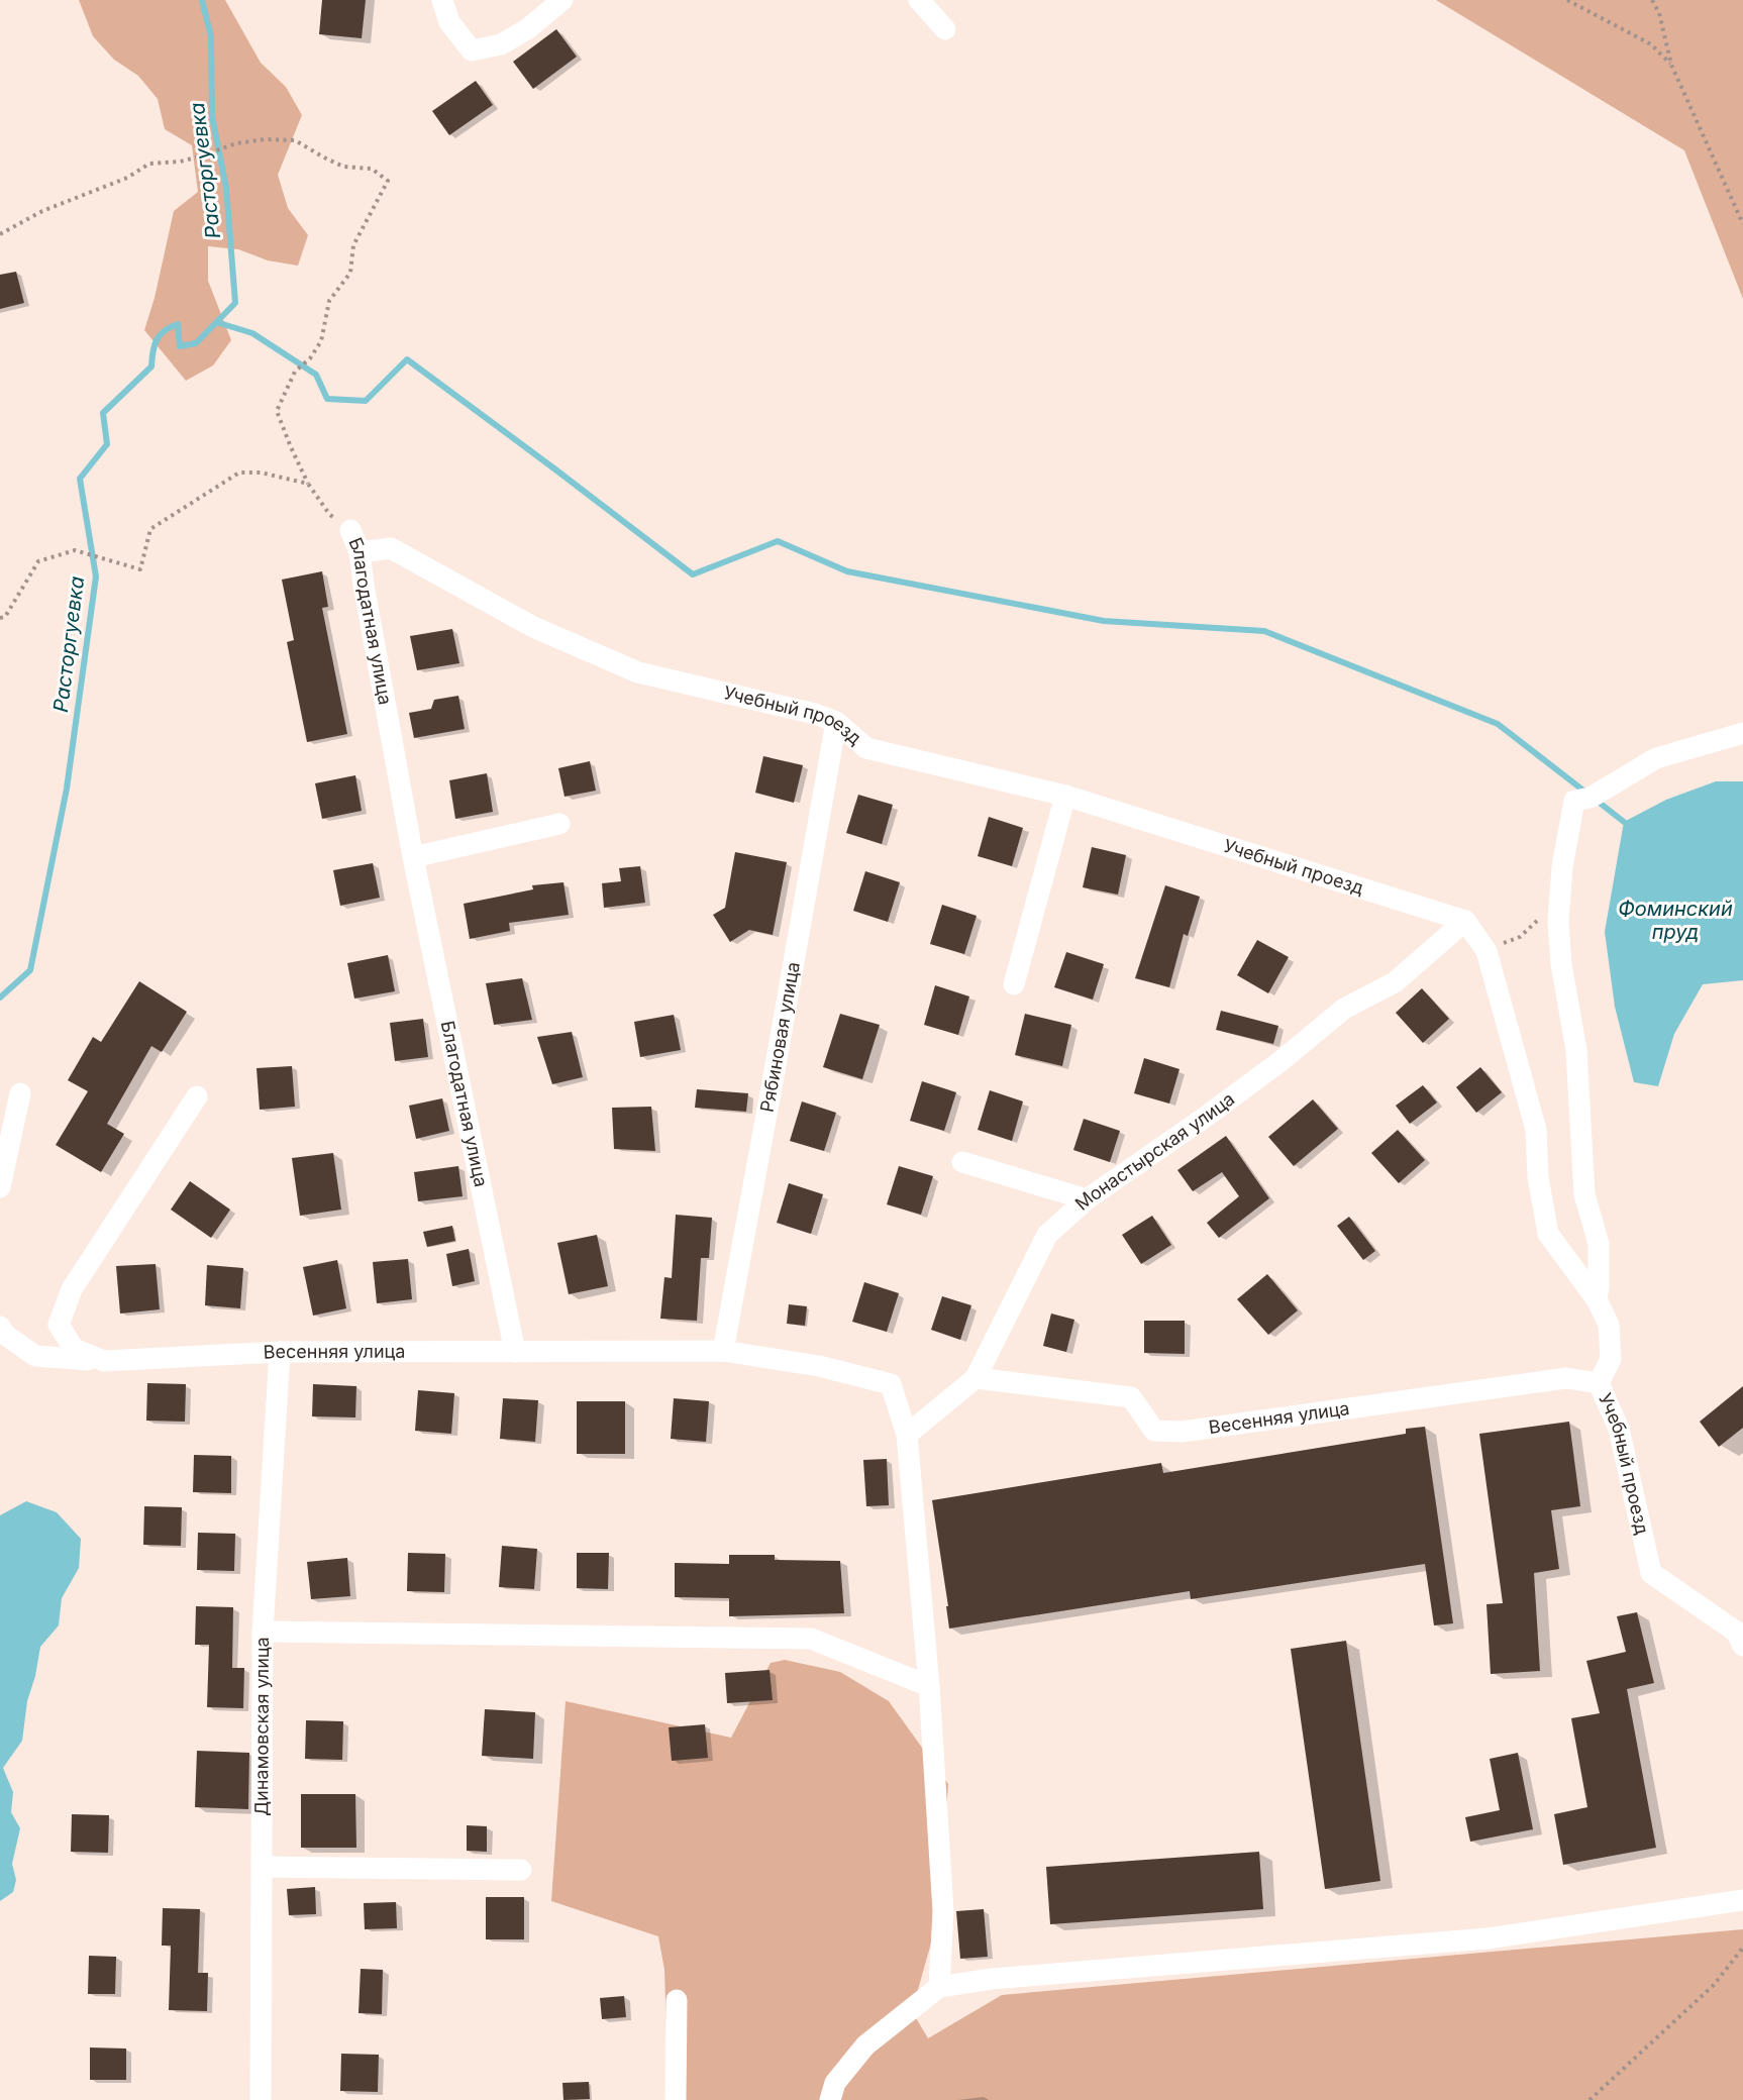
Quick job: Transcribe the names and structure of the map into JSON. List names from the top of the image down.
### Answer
{
  "streets": {
    "street": [
      "Благодатная улица",
      "Учебный проезд",
      "Рябиновая улица",
      "Монастырская улица",
      "Весенняя улица",
      "Динамовская улица"
    ]
  },
  "crossings": [
    ["Благодатная улица", "Учебный проезд"],
    ["Благодатная улица", "Весенняя улица"],
    ["Учебный проезд", "Рябиновая улица"],
    ["Учебный проезд", "Монастырская улица"],
    ["Учебный проезд", "Весенняя улица"],
    ["Рябиновая улица", "Весенняя улица"],
    ["Монастырская улица", "Весенняя улица"],
    ["Весенняя улица", "Динамовская улица"]
  ],
  "water": ["Расторгуевка", "Фоминский пруд"]
}
